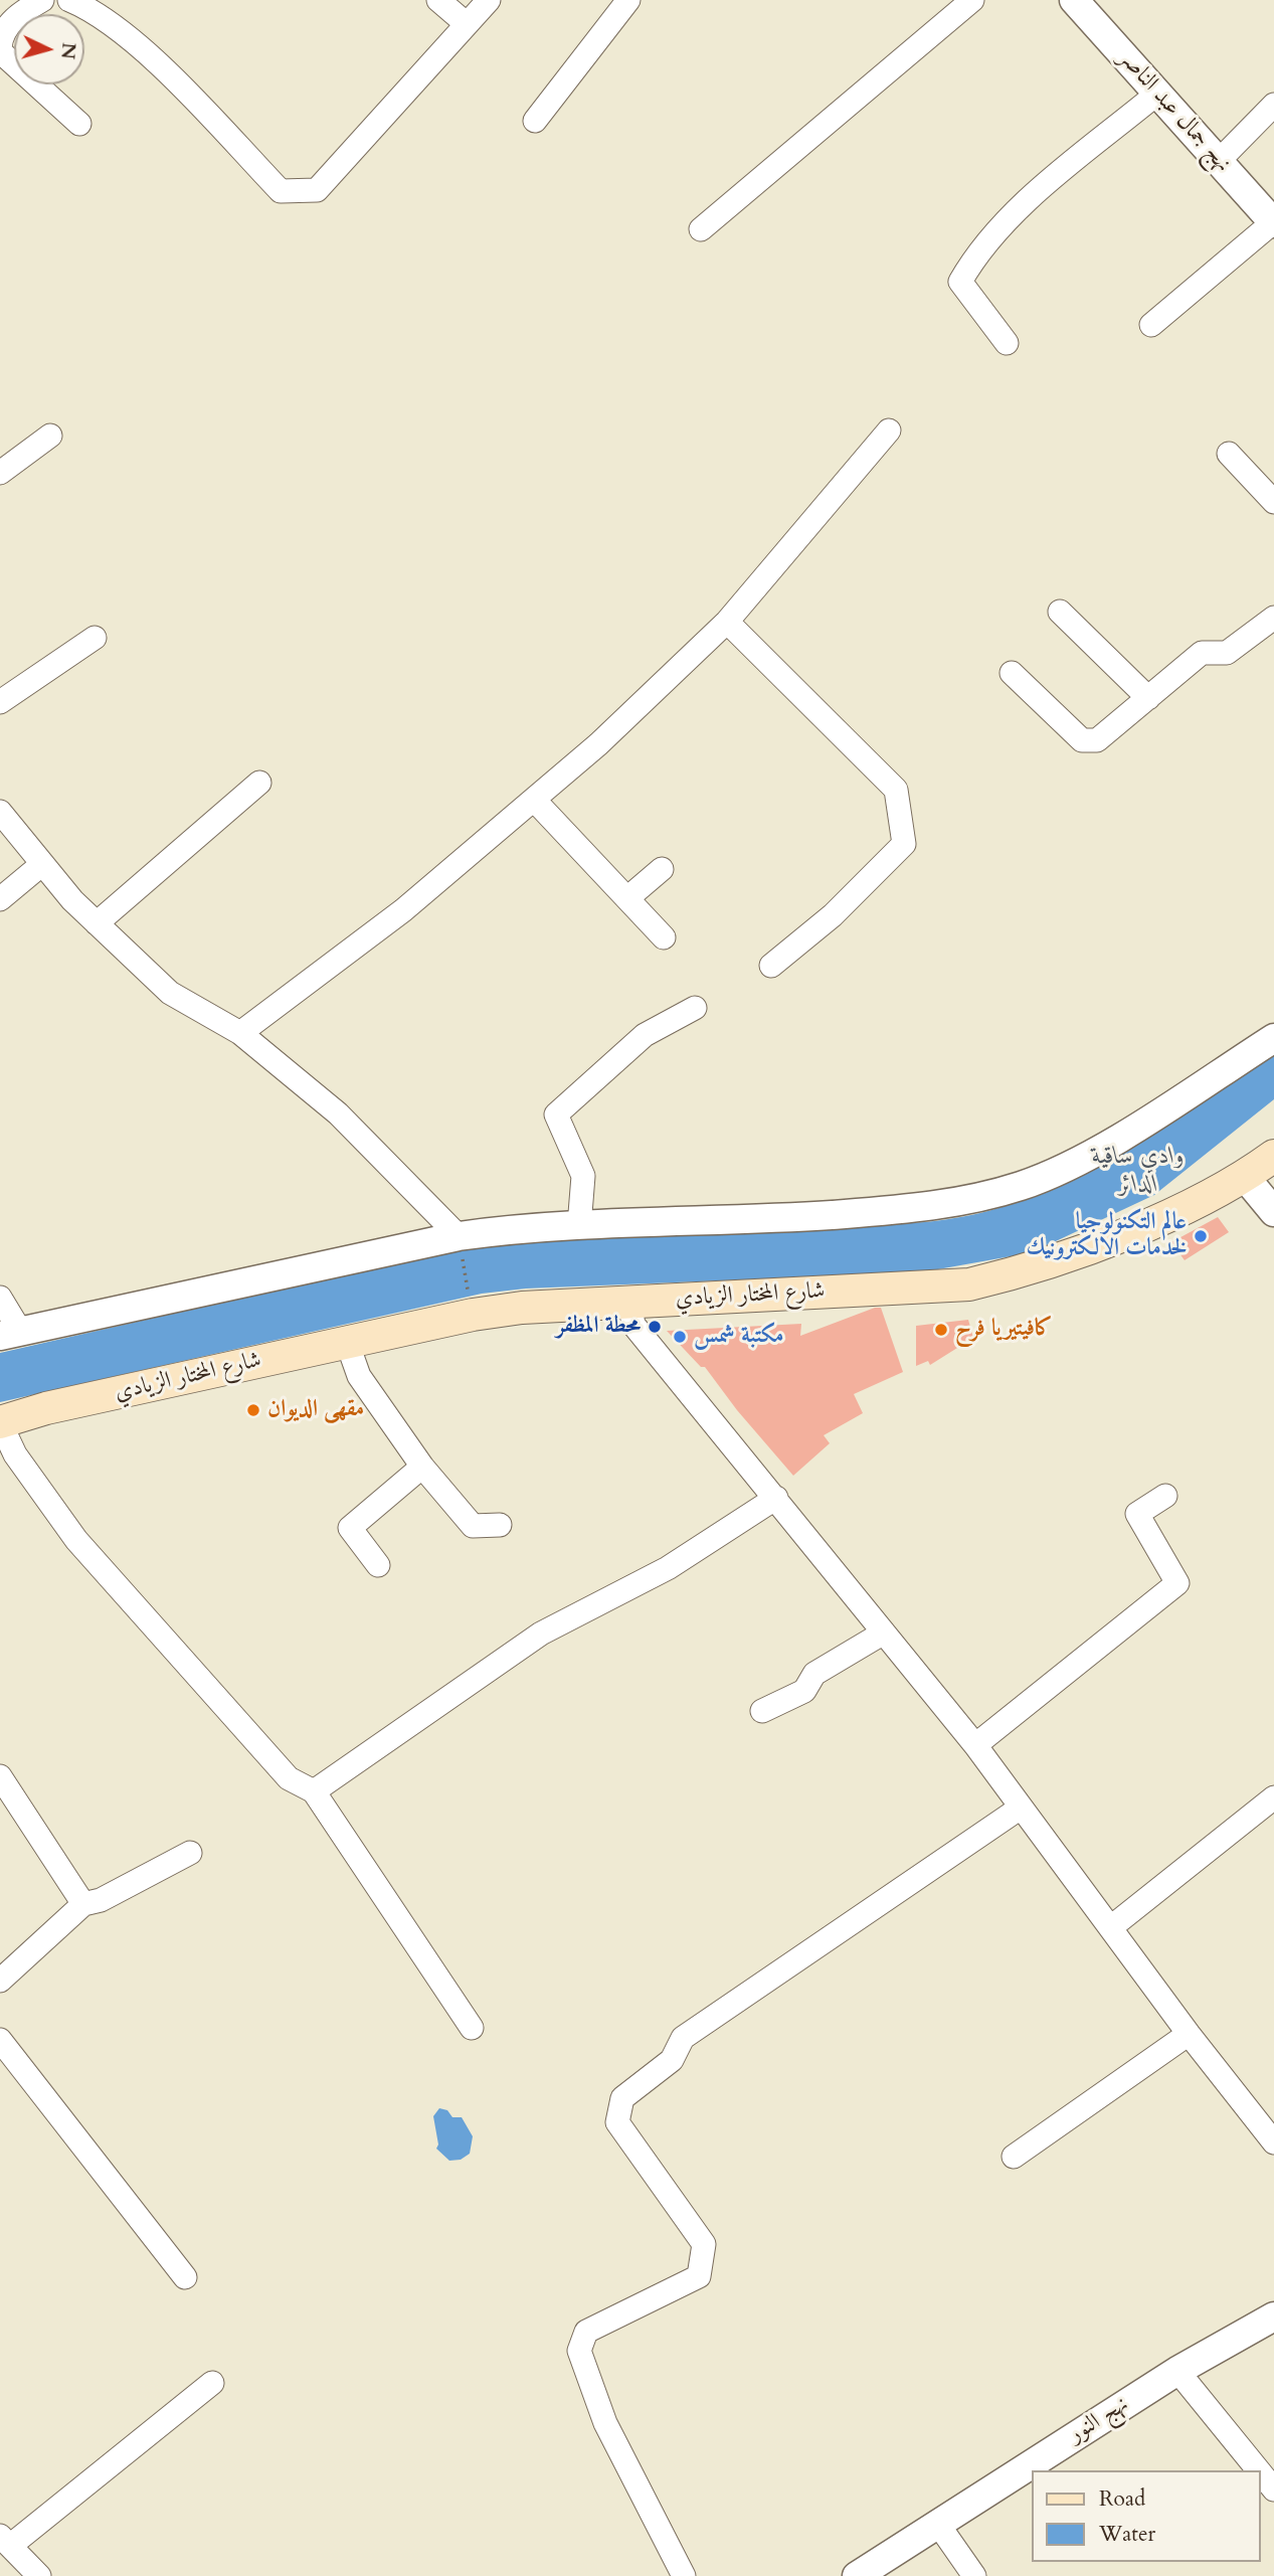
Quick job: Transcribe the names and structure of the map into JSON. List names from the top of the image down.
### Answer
{
  "streets": {
    "main road": ["شارع المختار الزيادي"],
    "street": ["نهج جمال عبد الناصر", "نهج النور"]
  },
  "water": ["وادي ساقية الدائر"],
  "places": [
    "عالم التكنولوجيا لخدمات الالكترونيك",
    "محطة المظفر",
    "كافيتيريا فرح",
    "مكتبة شمس",
    "مقهى الديوان"
  ],
  "legend": ["Road", "Water"],
  "north": "right"
}
